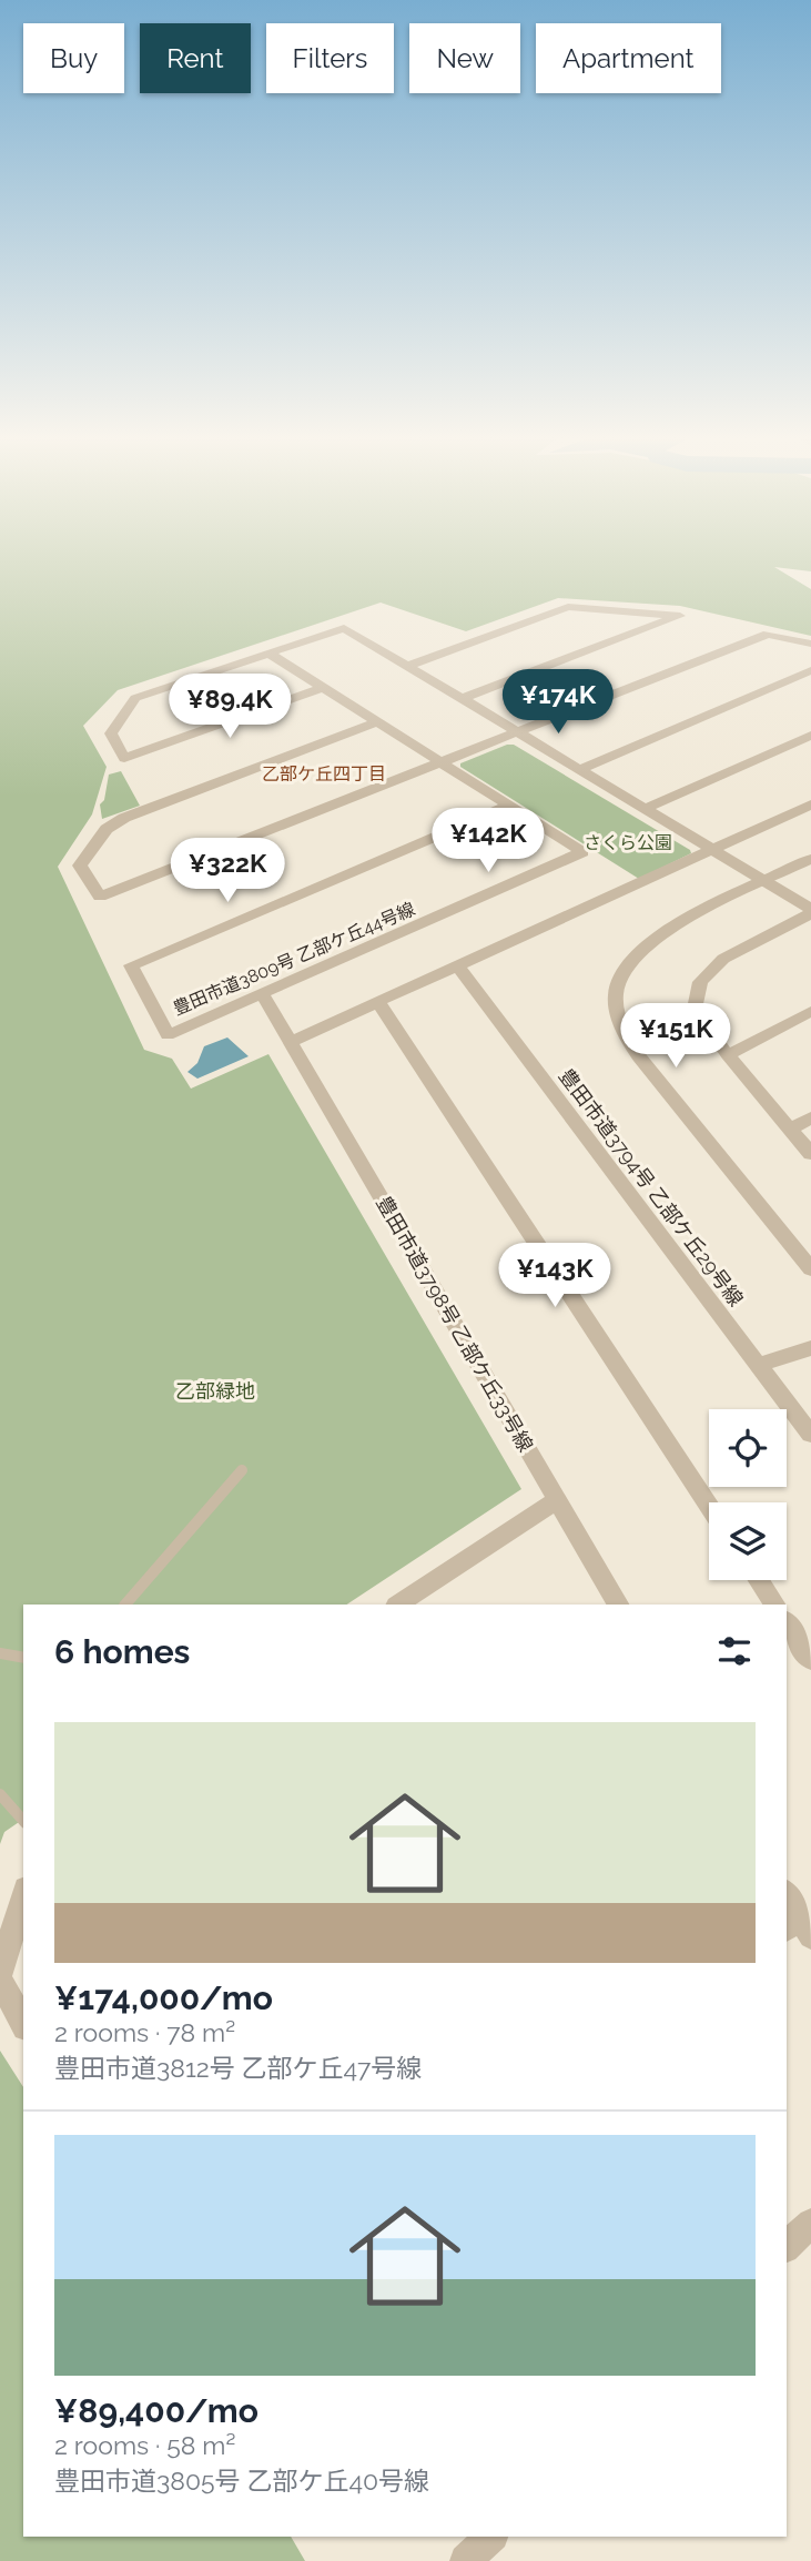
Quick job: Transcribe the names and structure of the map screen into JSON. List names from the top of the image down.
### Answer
{
  "streets": {
    "street": ["豊田市道3809号 乙部ケ丘44号線", "豊田市道3794号 乙部ケ丘29号線", "豊田市道3798号 乙部ケ丘33号線"]
  },
  "crossings": [
    ["豊田市道3809号 乙部ケ丘44号線", "豊田市道3798号 乙部ケ丘33号線"]
  ],
  "districts": ["乙部ケ丘四丁目"],
  "parks": ["さくら公園", "乙部緑地"],
  "page": {
    "chip": [
      "Buy",
      "Rent",
      "Filters",
      "New",
      "Apartment"
    ],
    "price": [
      "¥174K",
      "¥89.4K",
      "¥142K",
      "¥322K",
      "¥151K",
      "¥143K"
    ],
    "heading": "6 homes",
    "list": [
      {
        "name": "¥174,000/mo",
        "note": "2 rooms · 78 m² · 豊田市道3812号 乙部ケ丘47号線"
      },
      {
        "name": "¥89,400/mo",
        "note": "2 rooms · 58 m² · 豊田市道3805号 乙部ケ丘40号線"
      }
    ]
  }
}
